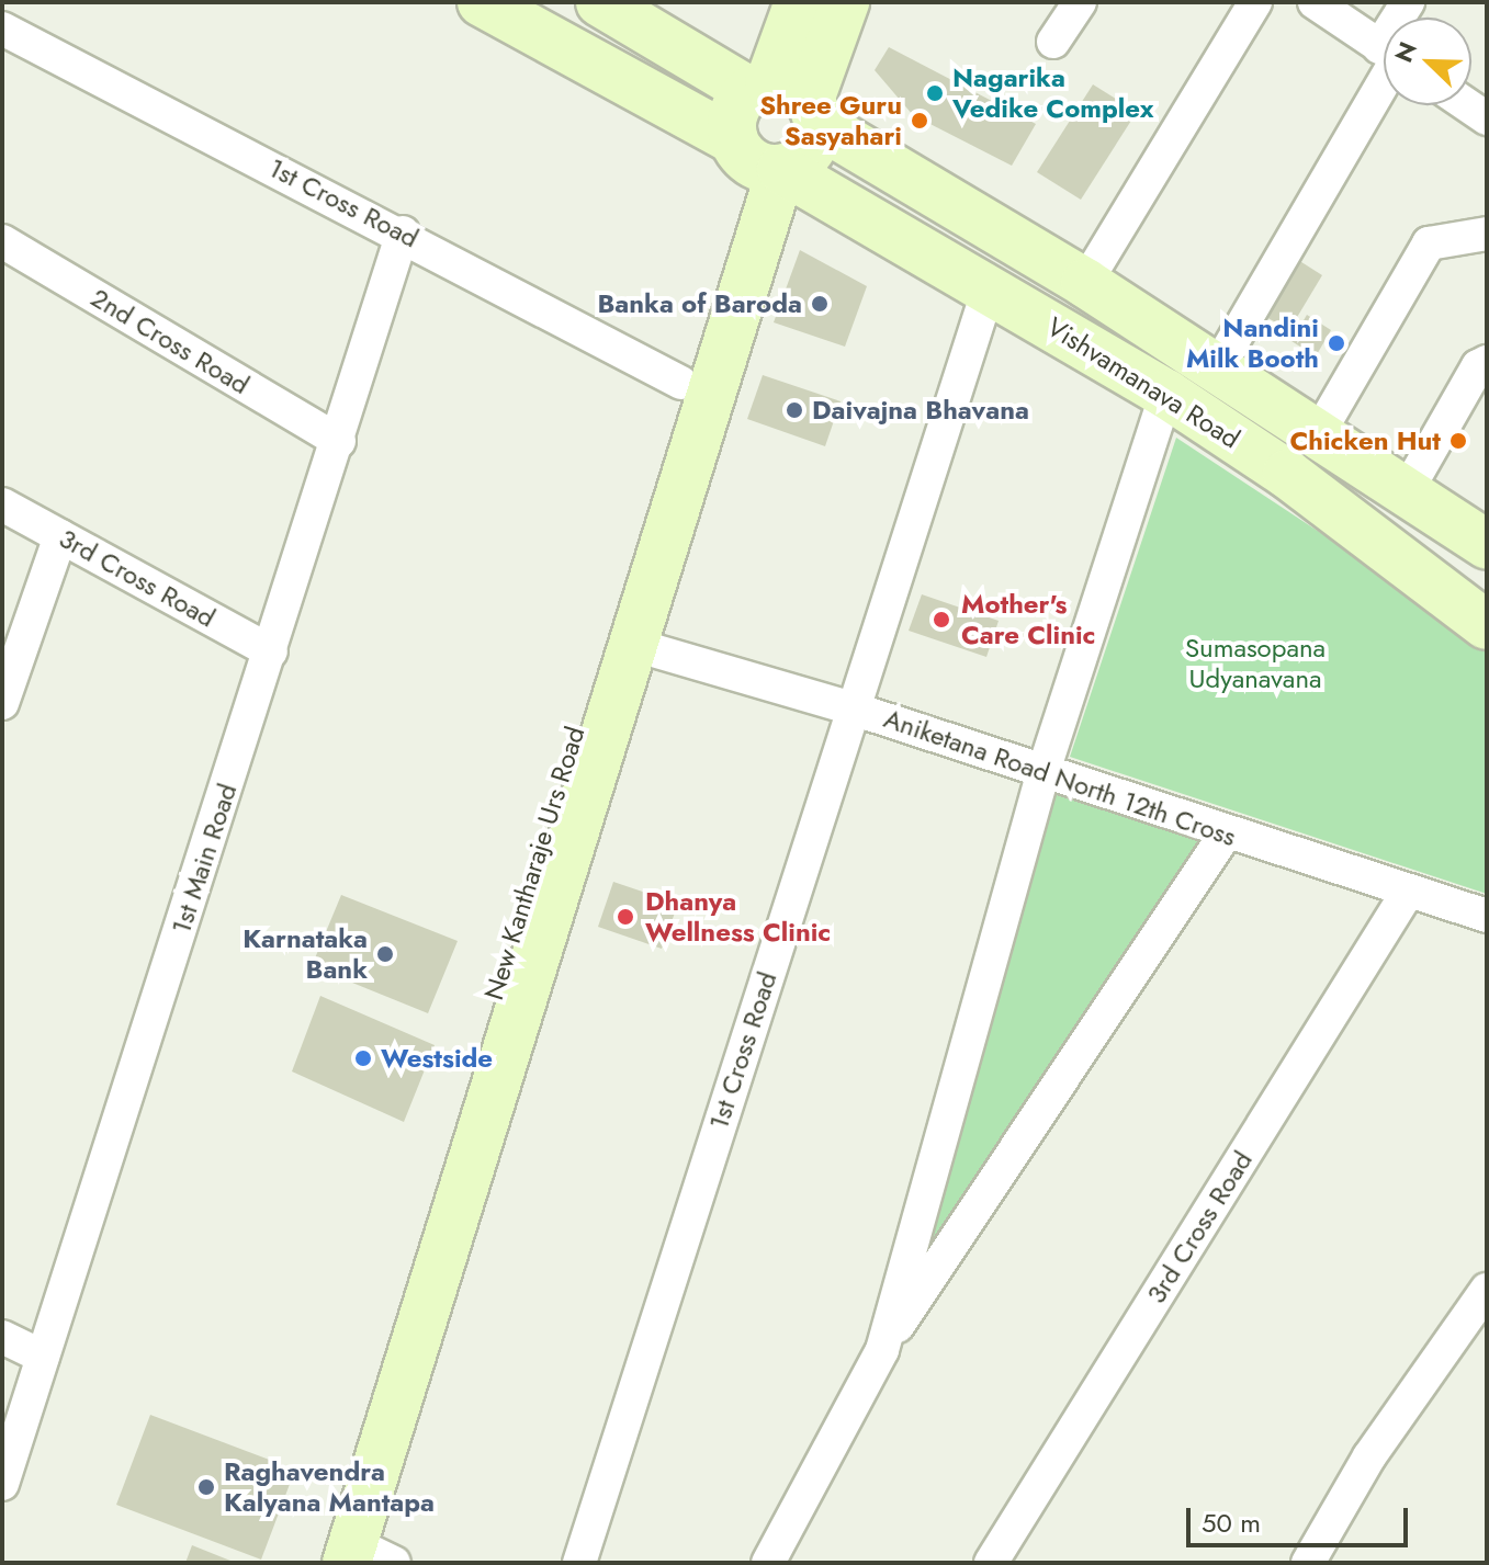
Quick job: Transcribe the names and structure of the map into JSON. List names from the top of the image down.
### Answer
{
  "streets": {
    "main road": ["Vishvamanava Road", "New Kantharaje Urs Road"],
    "street": [
      "1st Cross Road",
      "2nd Cross Road",
      "3rd Cross Road",
      "Aniketana Road North 12th Cross",
      "1st Main Road"
    ]
  },
  "crossings": [
    ["1st Cross Road", "Vishvamanava Road"],
    ["1st Cross Road", "Aniketana Road North 12th Cross"],
    ["1st Cross Road", "1st Main Road"],
    ["1st Cross Road", "New Kantharaje Urs Road"],
    ["2nd Cross Road", "1st Main Road"],
    ["Vishvamanava Road", "New Kantharaje Urs Road"],
    ["3rd Cross Road", "Aniketana Road North 12th Cross"],
    ["3rd Cross Road", "1st Main Road"],
    ["Aniketana Road North 12th Cross", "New Kantharaje Urs Road"]
  ],
  "parks": ["Sumasopana Udyanavana"],
  "places": [
    "Nagarika Vedike Complex",
    "Shree Guru Sasyahari",
    "Banka of Baroda",
    "Nandini Milk Booth",
    "Daivajna Bhavana",
    "Chicken Hut",
    "Mother's Care Clinic",
    "Dhanya Wellness Clinic",
    "Karnataka Bank",
    "Westside",
    "Raghavendra Kalyana Mantapa"
  ],
  "scale_bar": "50 m",
  "north": "top left"
}
